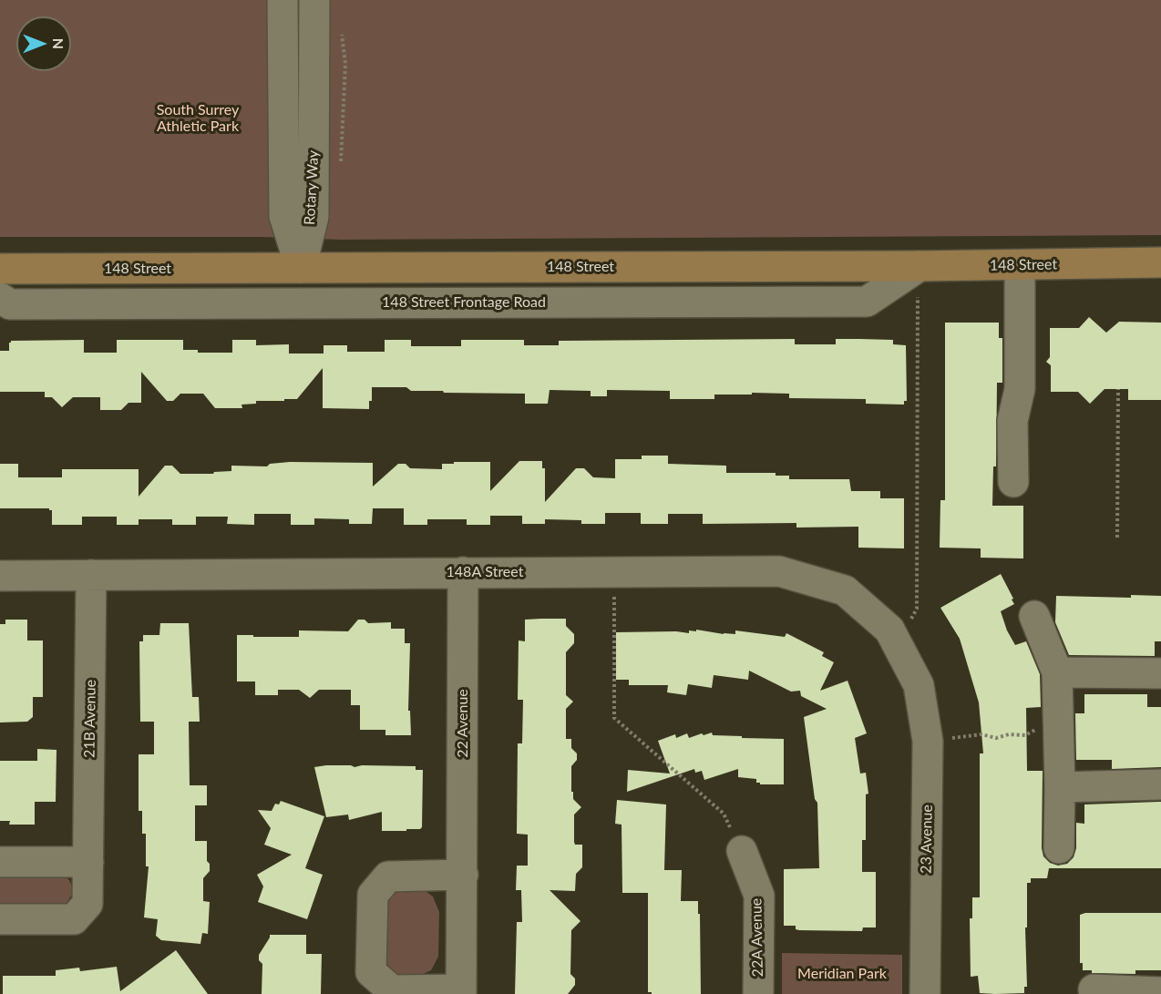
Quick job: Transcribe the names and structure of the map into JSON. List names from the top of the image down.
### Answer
{
  "streets": {
    "main road": ["148 Street"],
    "street": [
      "Rotary Way",
      "148 Street Frontage Road",
      "148A Street",
      "21B Avenue",
      "22 Avenue",
      "23 Avenue",
      "22A Avenue"
    ]
  },
  "crossings": [
    ["Rotary Way", "148 Street"],
    ["148 Street", "148 Street Frontage Road"],
    ["148A Street", "21B Avenue"],
    ["148A Street", "22 Avenue"],
    ["148A Street", "23 Avenue"]
  ],
  "parks": ["South Surrey Athletic Park", "Meridian Park"],
  "north": "right"
}
